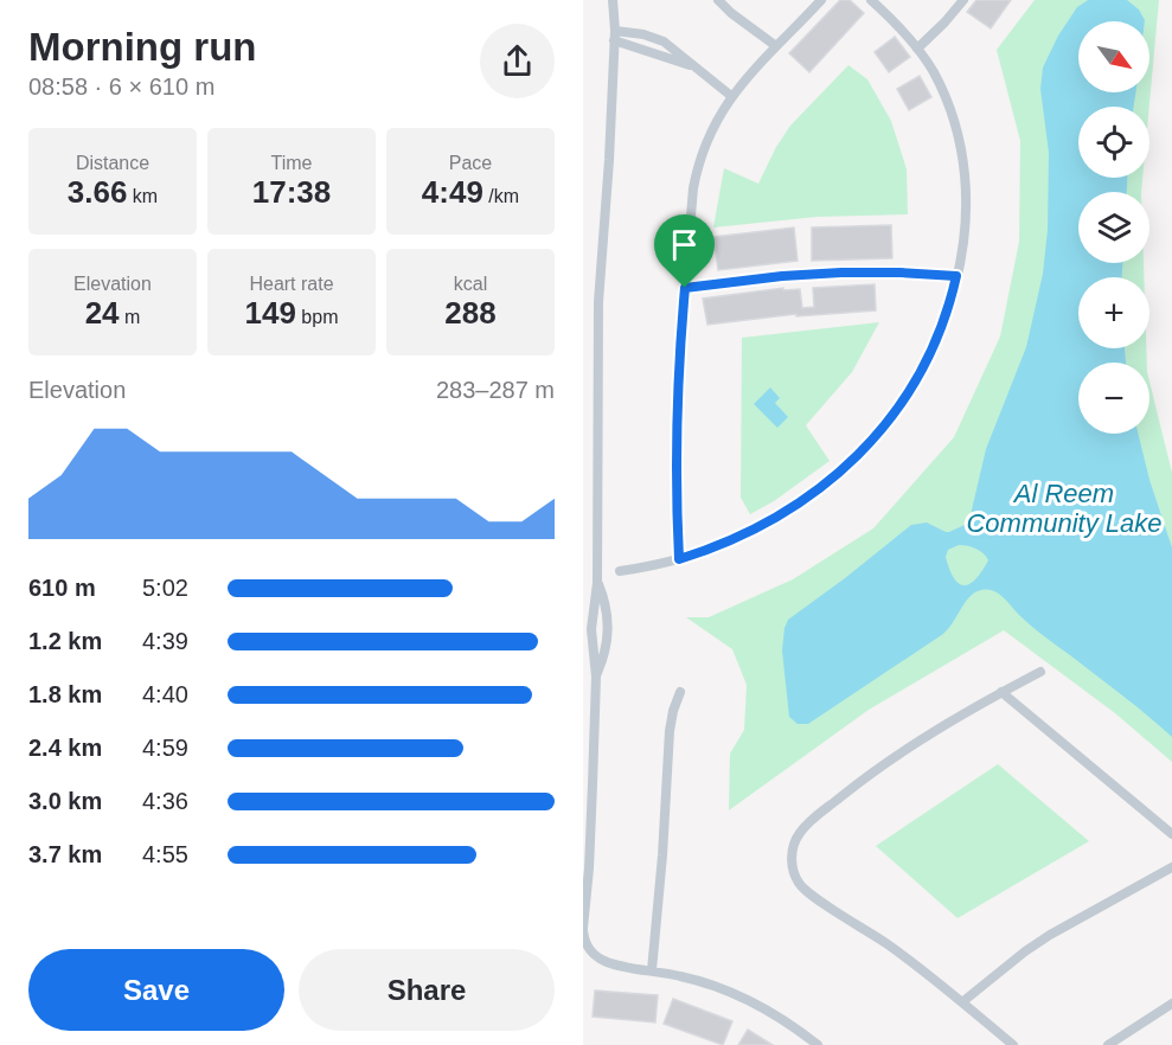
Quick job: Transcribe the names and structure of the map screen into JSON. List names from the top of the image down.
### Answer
{
  "water": ["Al Reem Community Lake"],
  "north": "bottom right",
  "page": {
    "heading": ["Morning run", "08:58 · 6 × 610 m"],
    "map_buttons": ["+", "−"],
    "stats": [
      ["Distance", "3.66 km"],
      ["Time", "17:38"],
      ["Pace", "4:49 /km"],
      ["Elevation", "24 m"],
      ["Heart rate", "149 bpm"],
      ["kcal", "288"]
    ],
    "chart": ["Elevation", "283–287 m"],
    "list": [
      {
        "name": "610 m",
        "note": "5:02"
      },
      {
        "name": "1.2 km",
        "note": "4:39"
      },
      {
        "name": "1.8 km",
        "note": "4:40"
      },
      {
        "name": "2.4 km",
        "note": "4:59"
      },
      {
        "name": "3.0 km",
        "note": "4:36"
      },
      {
        "name": "3.7 km",
        "note": "4:55"
      }
    ],
    "buttons": ["Save", "Share"]
  }
}
